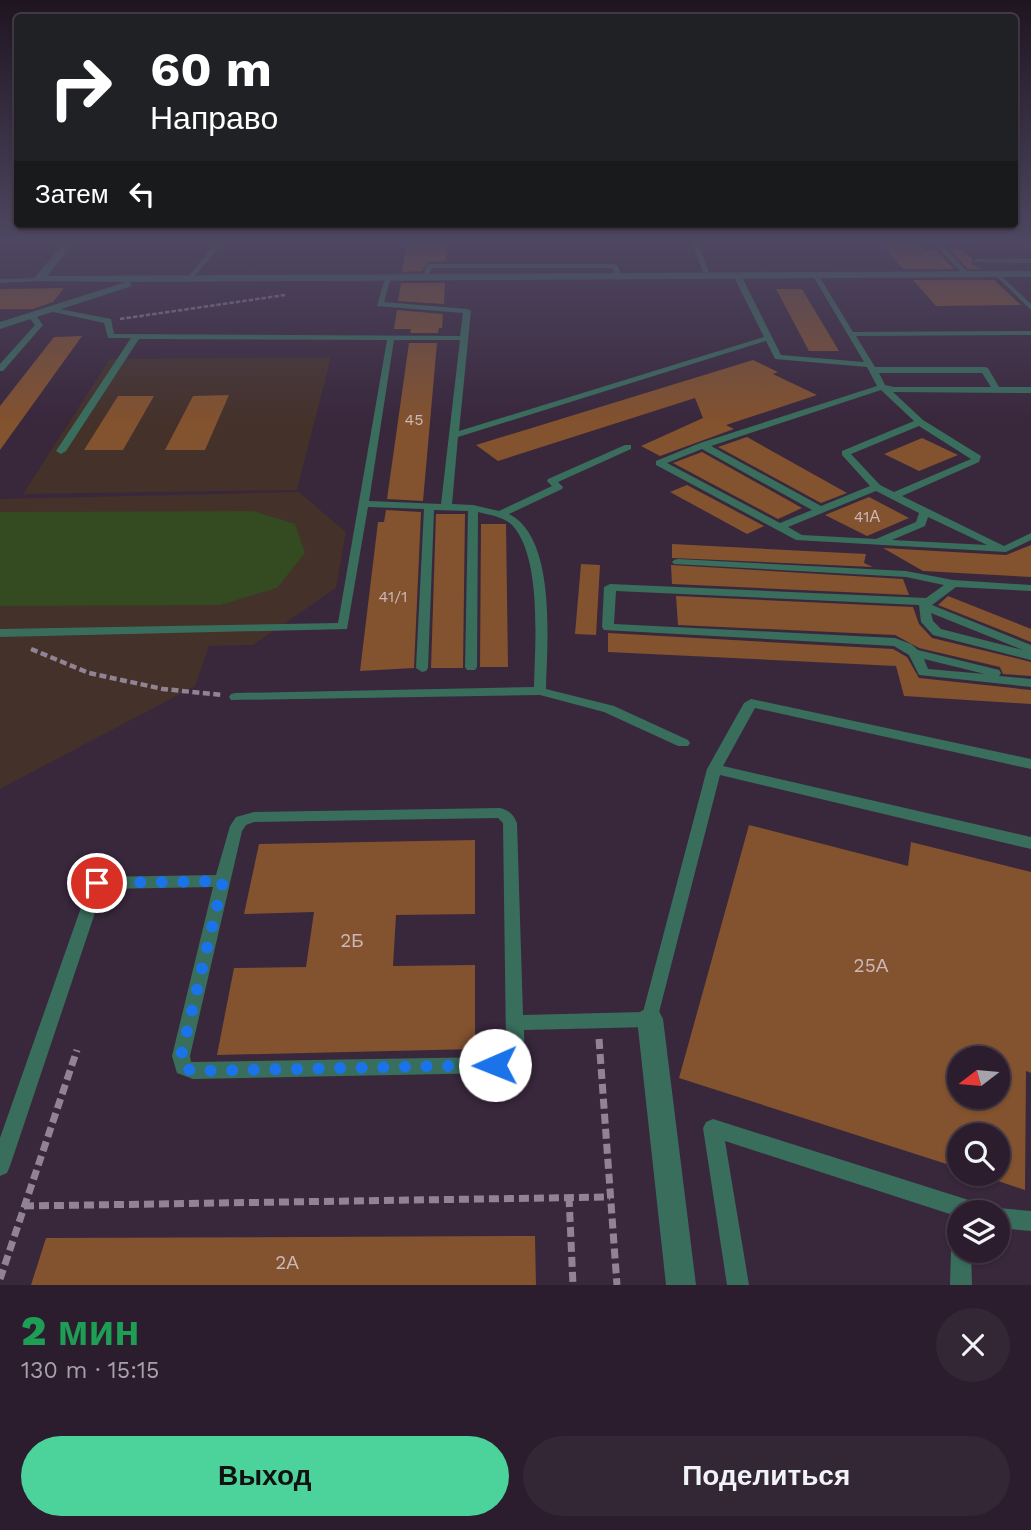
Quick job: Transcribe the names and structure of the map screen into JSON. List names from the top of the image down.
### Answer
{
  "house_numbers": [
    "45",
    "41А",
    "41/1",
    "2Б",
    "25А",
    "2А"
  ],
  "north": "left",
  "page": {
    "turn": ["60 m", "Направо"],
    "then": "Затем",
    "heading": ["2 мин", "130 m · 15:15"],
    "buttons": ["Выход", "Поделиться"]
  }
}
